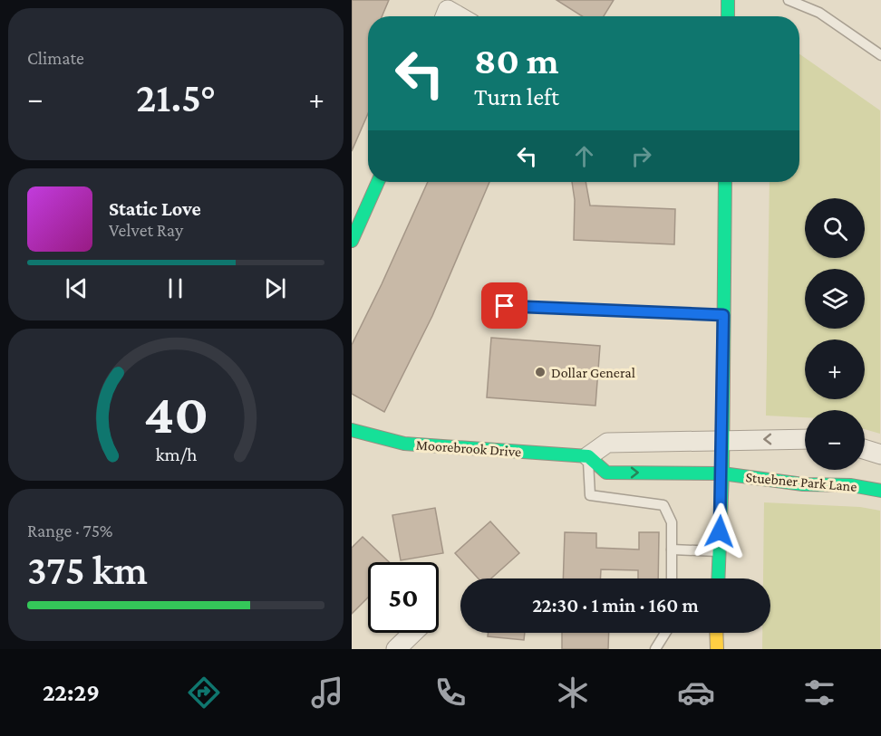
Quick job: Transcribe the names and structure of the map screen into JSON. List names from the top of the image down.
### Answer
{
  "streets": {
    "street": ["Moorebrook Drive", "Stuebner Park Lane"]
  },
  "places": ["Dollar General"],
  "page": {
    "tile": [
      "Climate",
      ["Range · 75%", "375 km"]
    ],
    "turn": ["80 m", "Turn left"],
    "heat": ["−", "21.5°", "+"],
    "song": ["Static Love", "Velvet Ray"],
    "map_buttons": ["+", "−"],
    "limit": "50",
    "trip": "22:30 · 1 min · 160 m",
    "tabs": "22:29",
    "gauge": ["40", "km/h"]
  }
}
